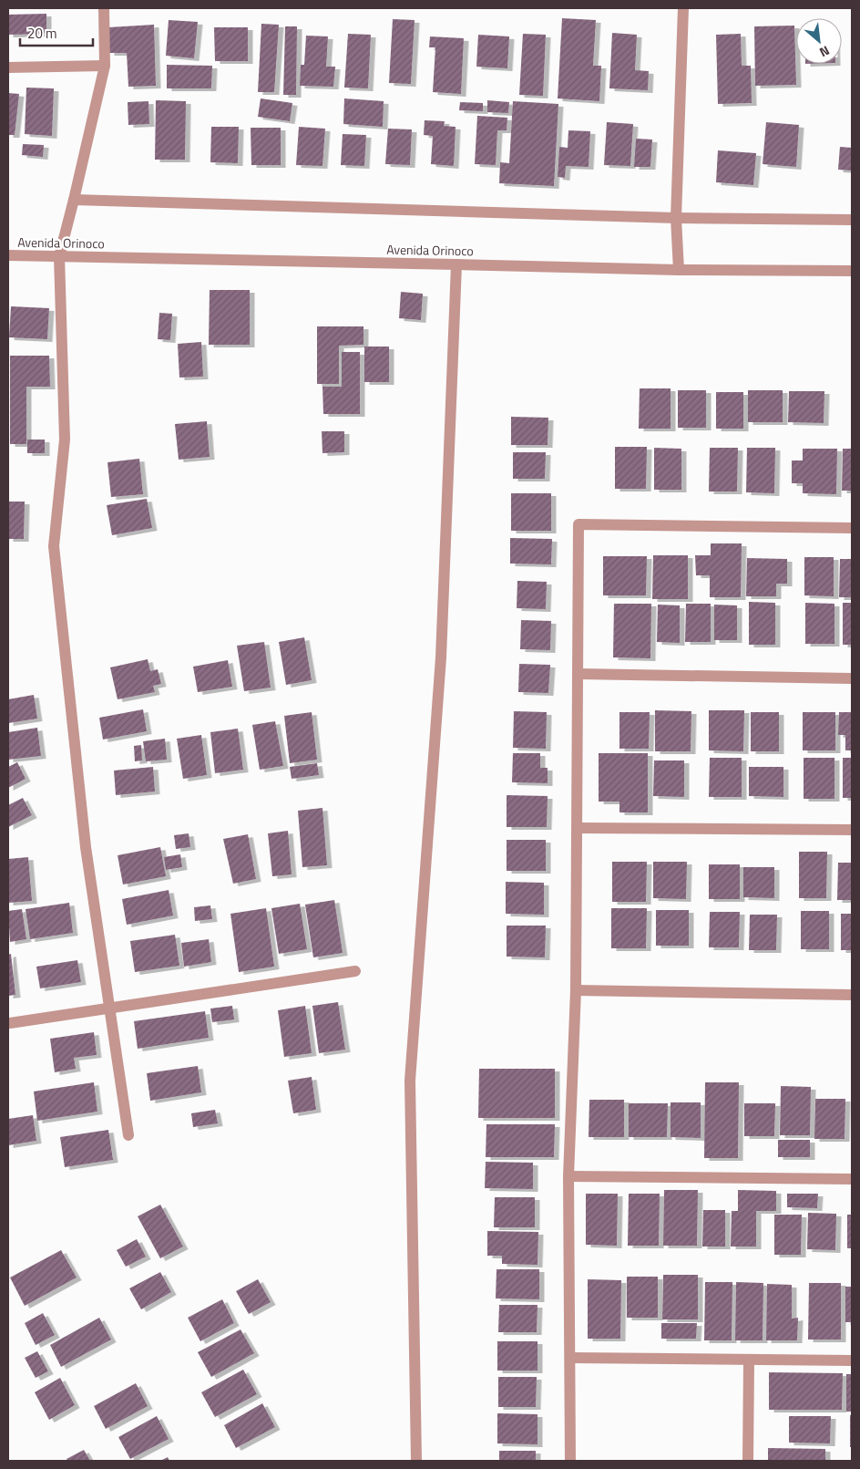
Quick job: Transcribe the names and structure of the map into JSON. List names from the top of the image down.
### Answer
{
  "streets": {
    "street": ["Avenida Orinoco"]
  },
  "scale_bar": "20 m",
  "north": "bottom right"
}
